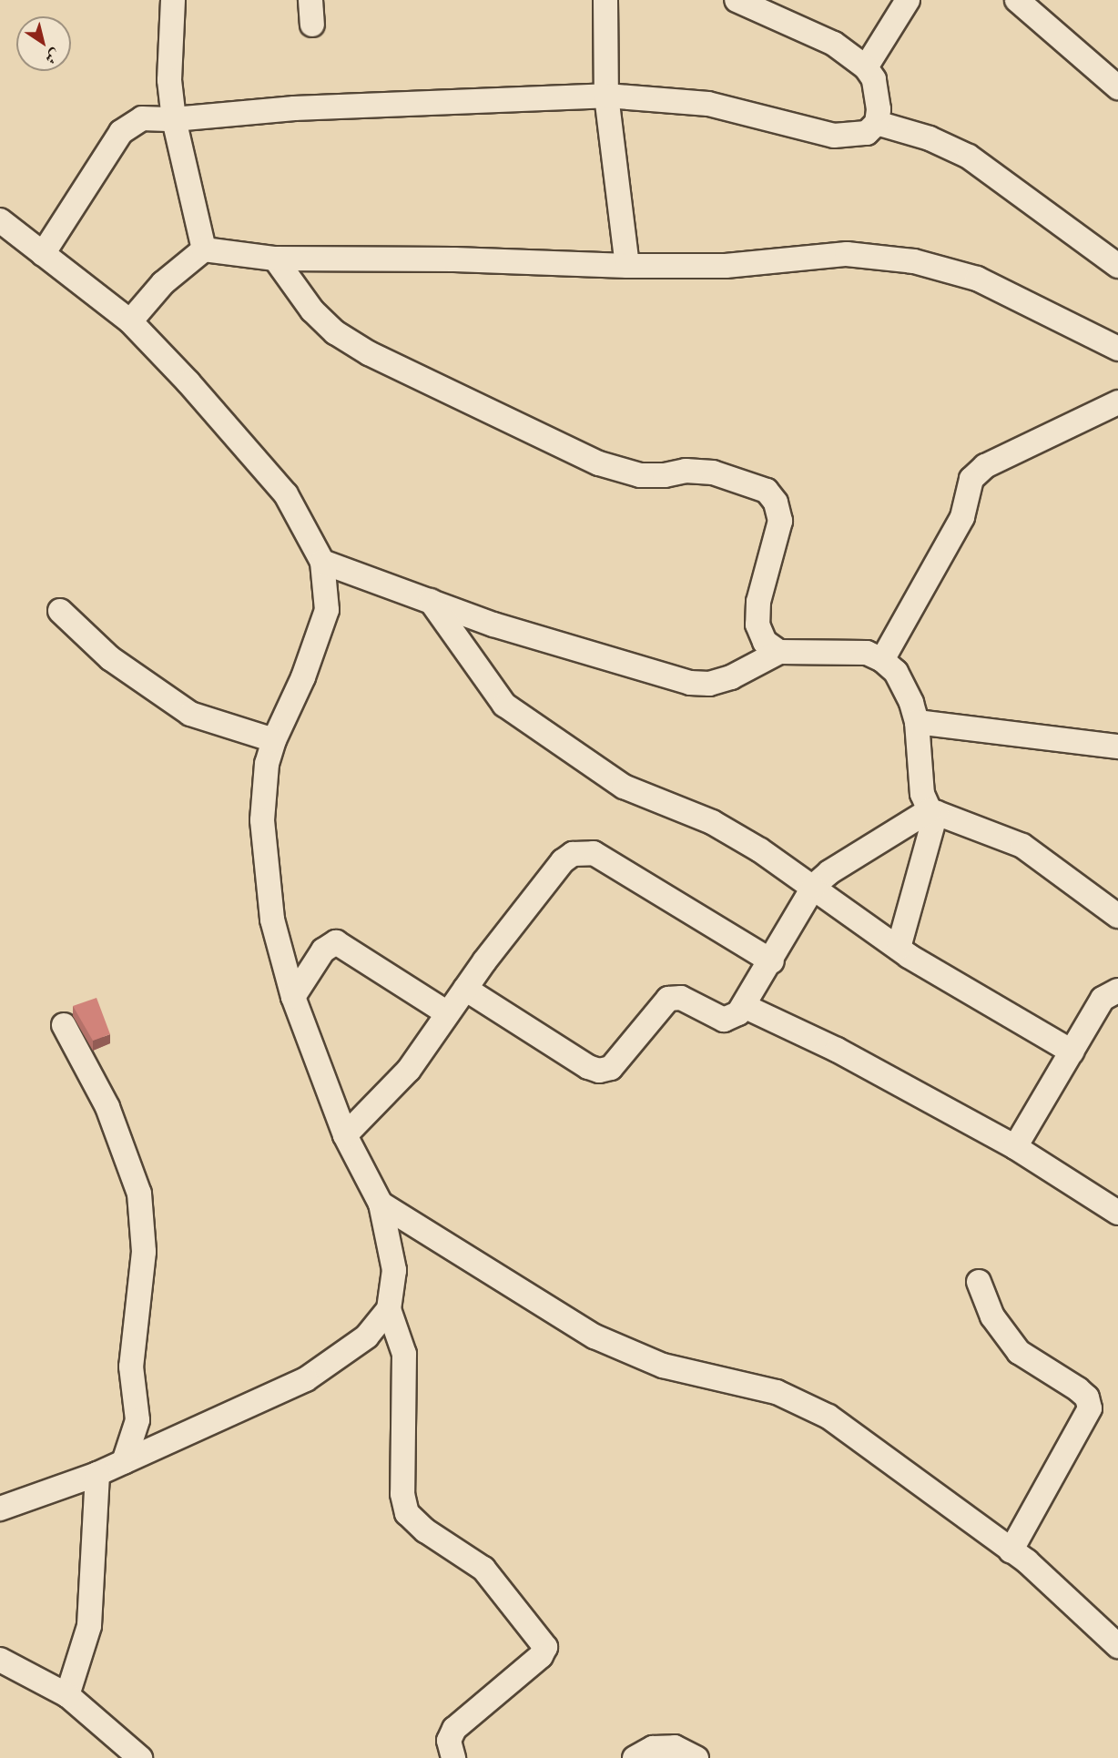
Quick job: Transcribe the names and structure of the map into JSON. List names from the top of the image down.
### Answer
{
  "north": "bottom right"
}
